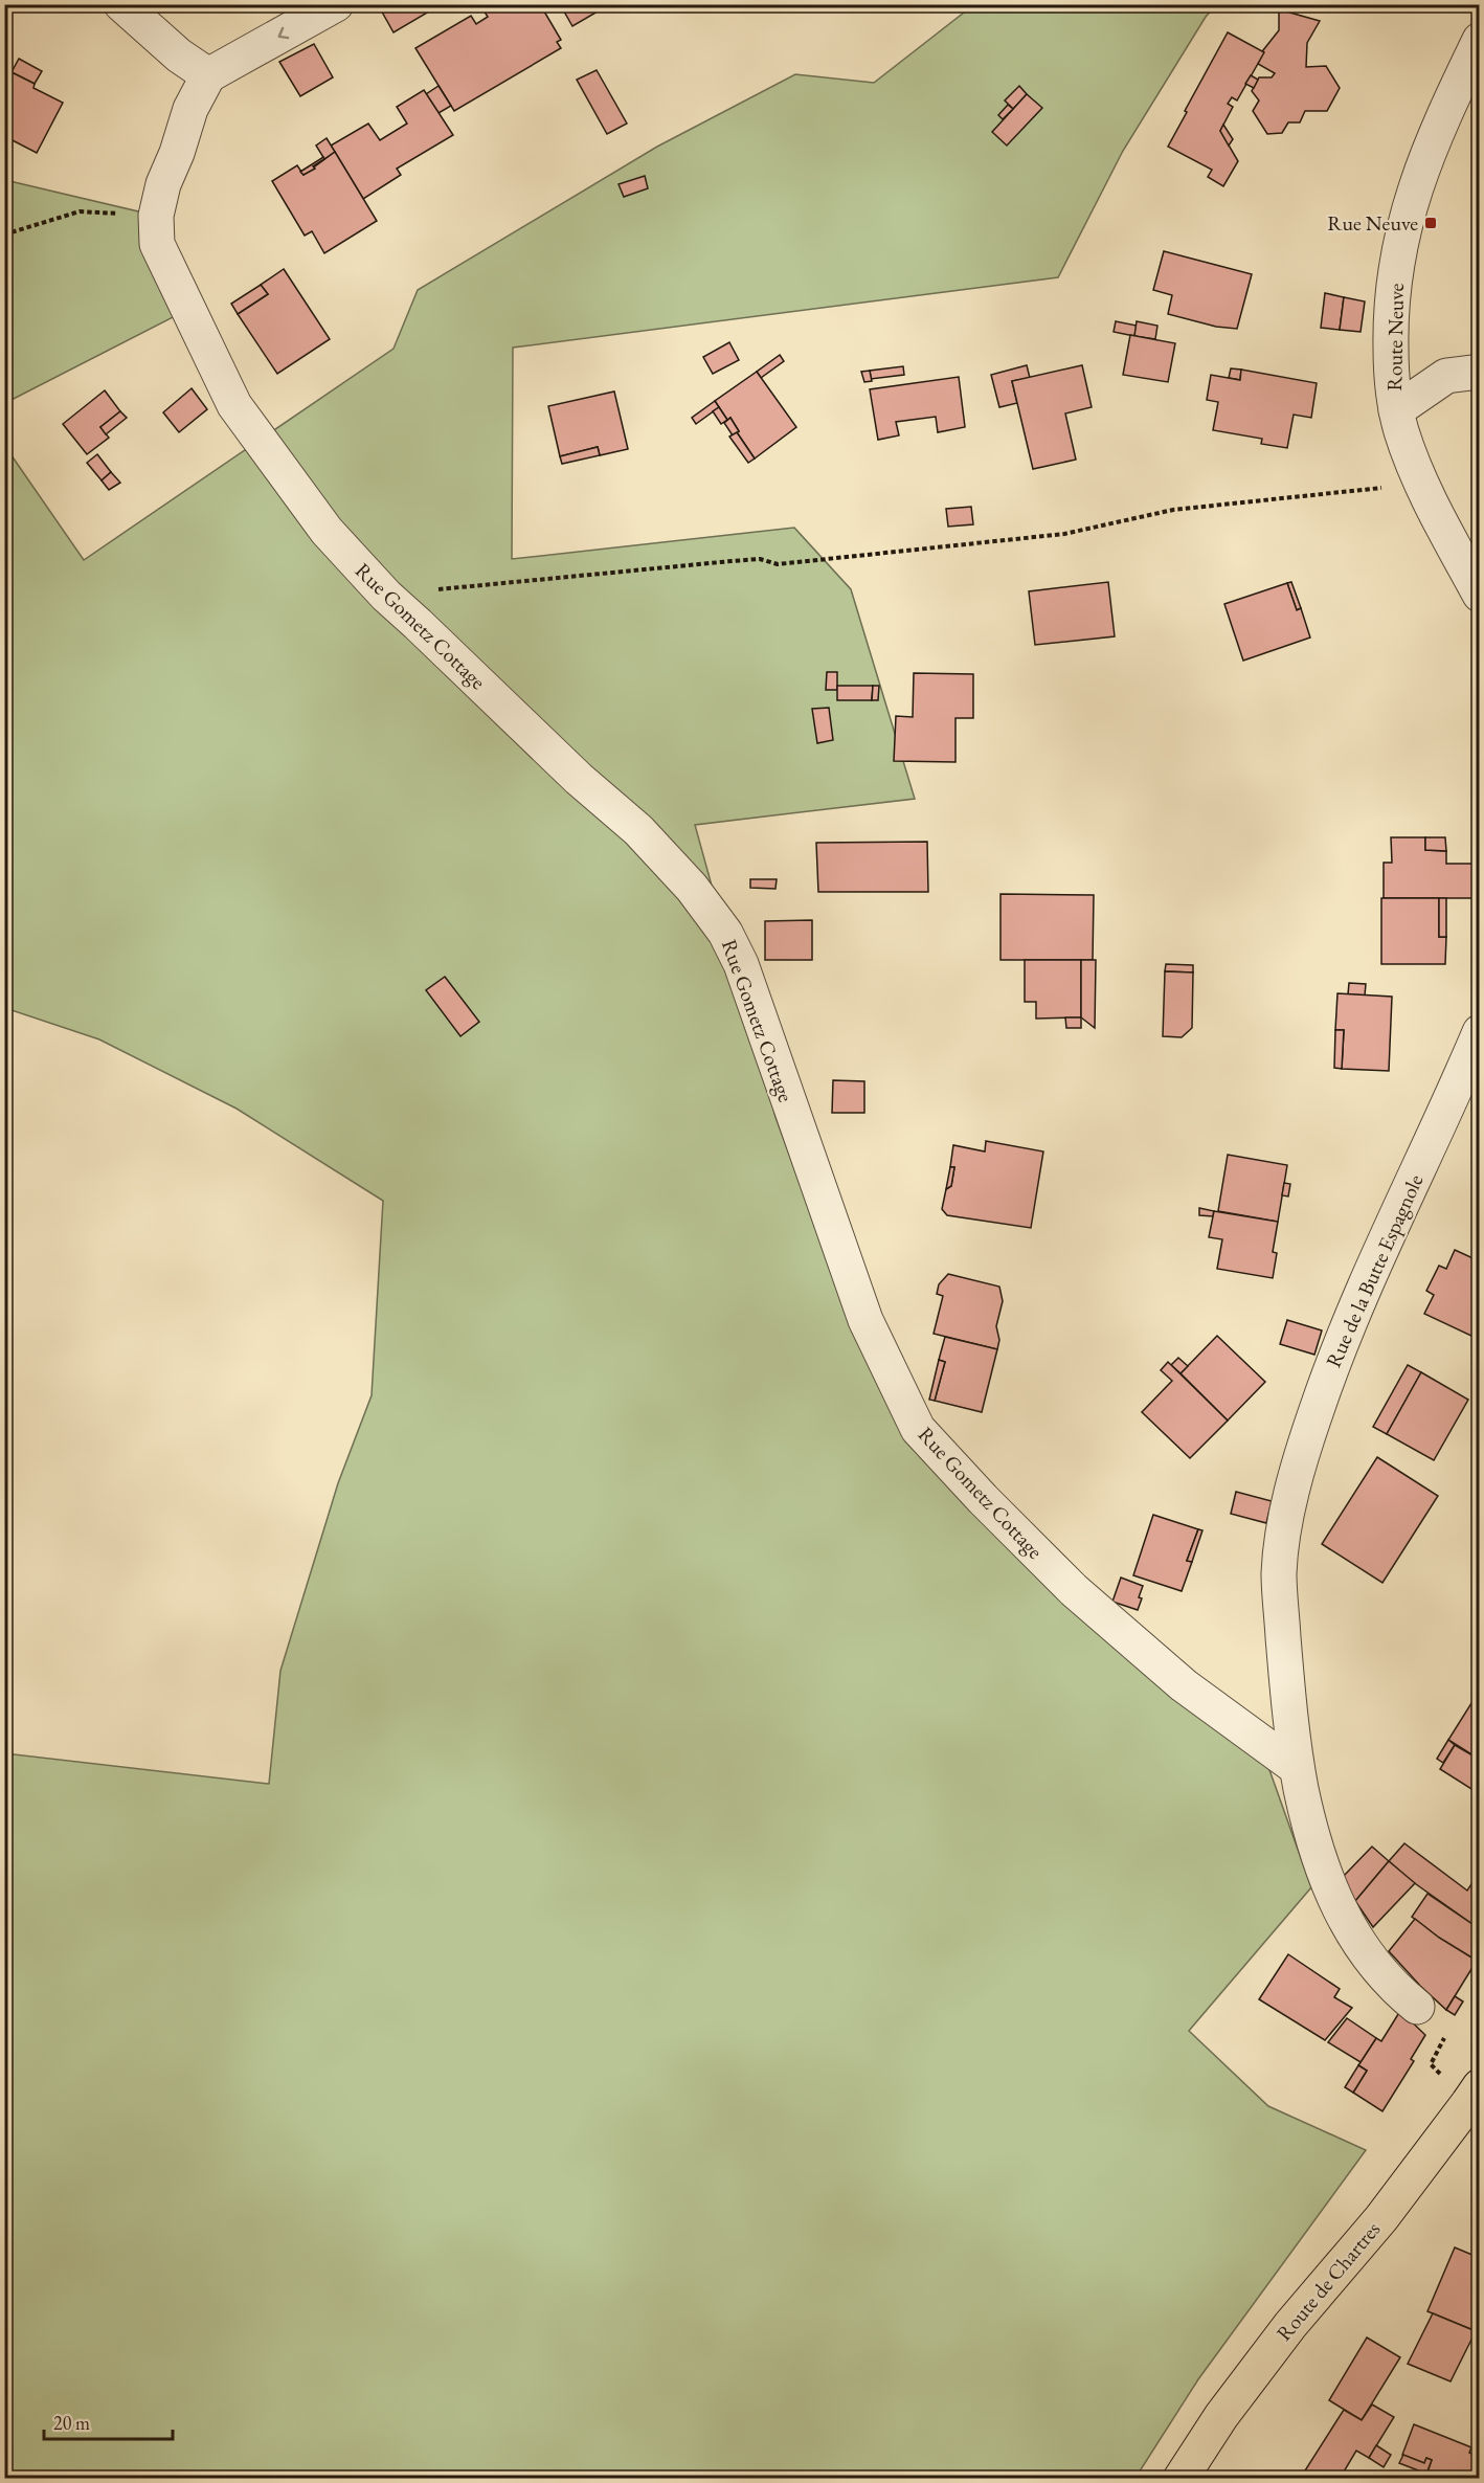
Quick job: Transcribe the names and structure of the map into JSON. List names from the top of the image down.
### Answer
{
  "streets": {
    "main road": ["Route de Chartres"],
    "street": ["Route Neuve", "Rue Gometz Cottage", "Rue de la Butte Espagnole"]
  },
  "crossings": [
    ["Rue Gometz Cottage", "Rue de la Butte Espagnole"]
  ],
  "places": {
    "transit": ["Rue Neuve"]
  },
  "scale_bar": "20 m"
}
